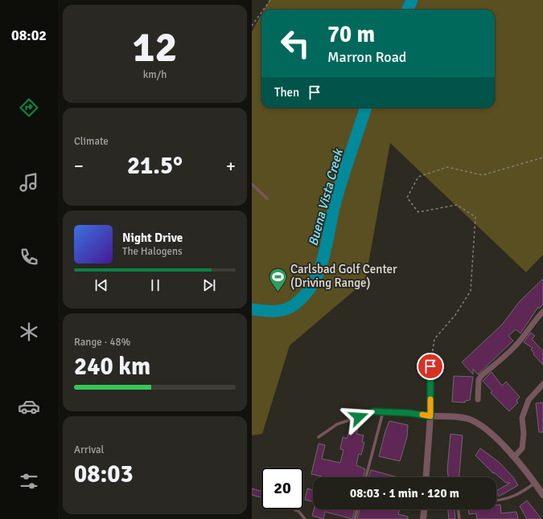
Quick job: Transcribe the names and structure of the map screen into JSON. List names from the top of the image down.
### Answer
{
  "water": ["Buena Vista Creek"],
  "places": {
    "sports": ["Carlsbad Golf Center (Driving Range)"]
  },
  "page": {
    "tabs": "08:02",
    "tile": [
      ["12", "km/h"],
      "Climate",
      ["Range · 48%", "240 km"],
      ["Arrival", "08:03"]
    ],
    "turn": ["70 m", "Marron Road"],
    "then": "Then",
    "heat": ["−", "21.5°", "+"],
    "song": ["Night Drive", "The Halogens"],
    "limit": "20",
    "trip": "08:03 · 1 min · 120 m"
  }
}
